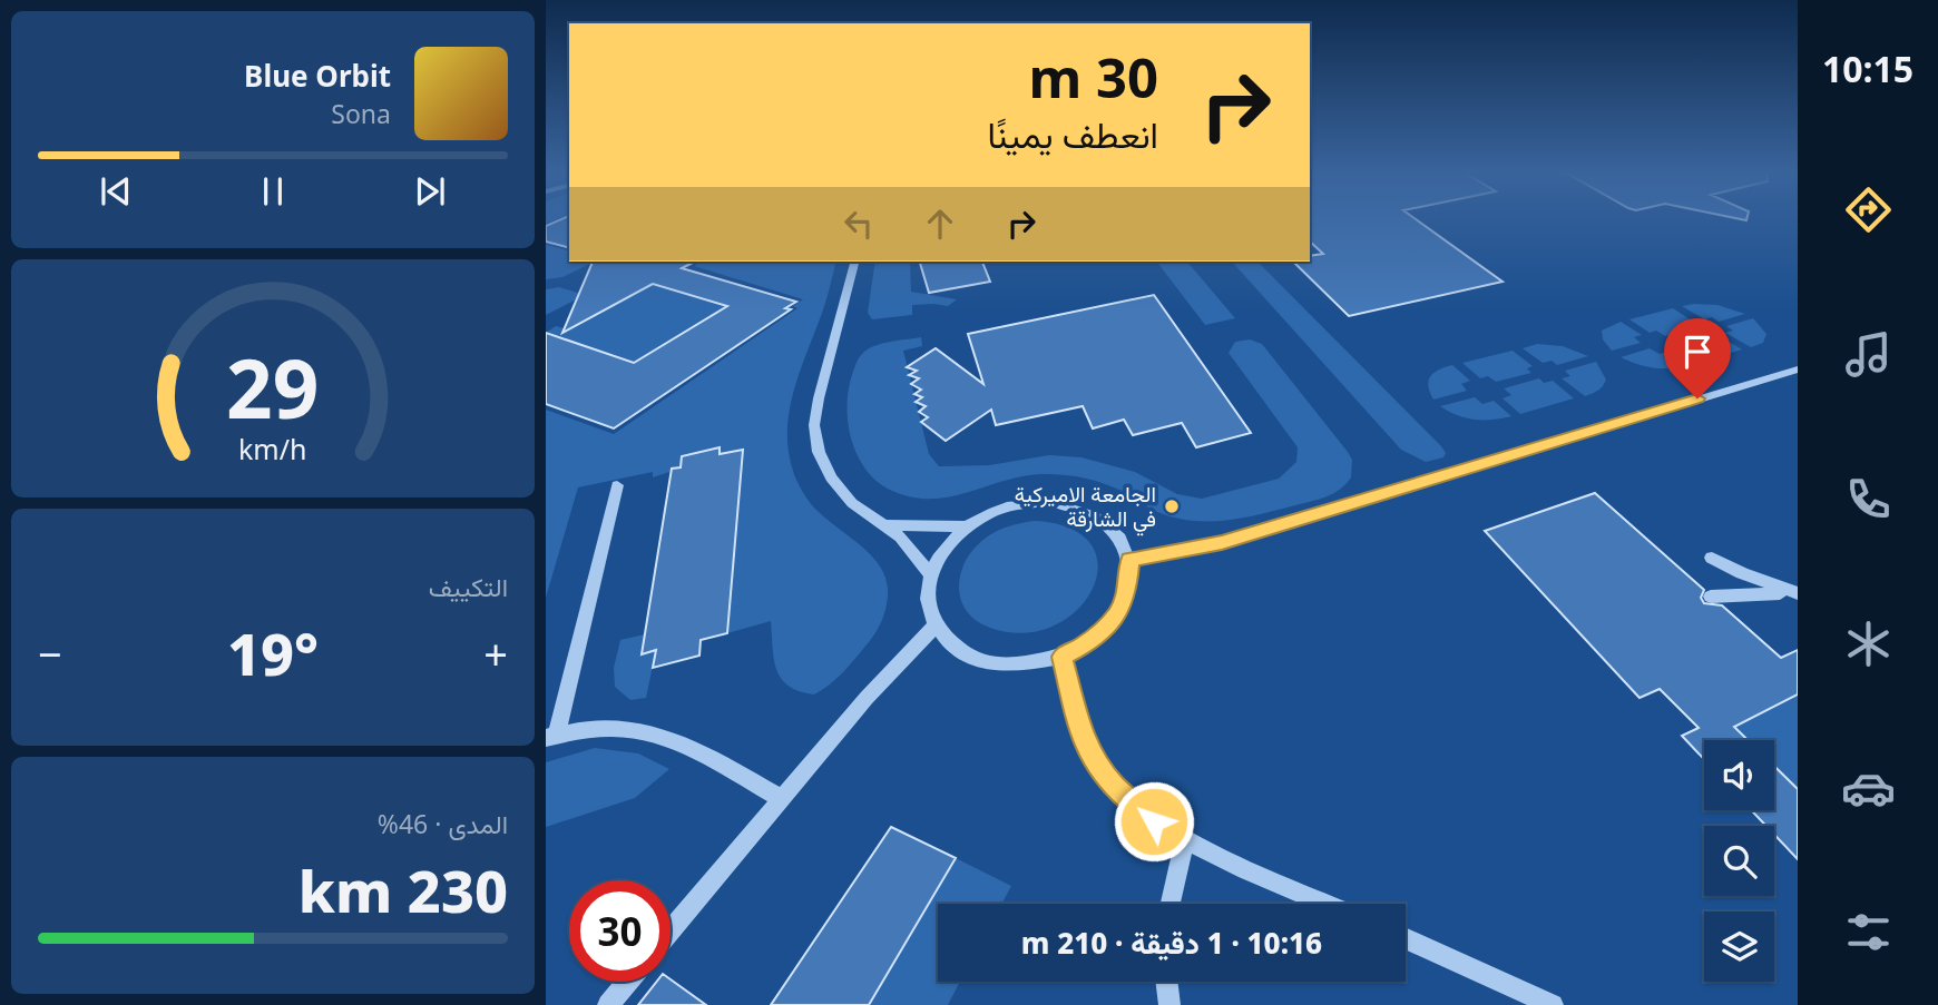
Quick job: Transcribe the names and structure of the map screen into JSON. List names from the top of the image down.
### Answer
{
  "places": ["الجامعة الاميركية في الشارقة"],
  "page": {
    "tabs": "10:15",
    "turn": ["30 m", "انعطف يمينًا"],
    "song": ["Blue Orbit", "Sona"],
    "tile": [
      "التكييف",
      ["المدى · 46%", "230 km"]
    ],
    "heat": ["−", "19°", "+"],
    "limit": "30",
    "trip": "10:16 · 1 دقيقة · 210 m",
    "gauge": ["29", "km/h"]
  }
}
